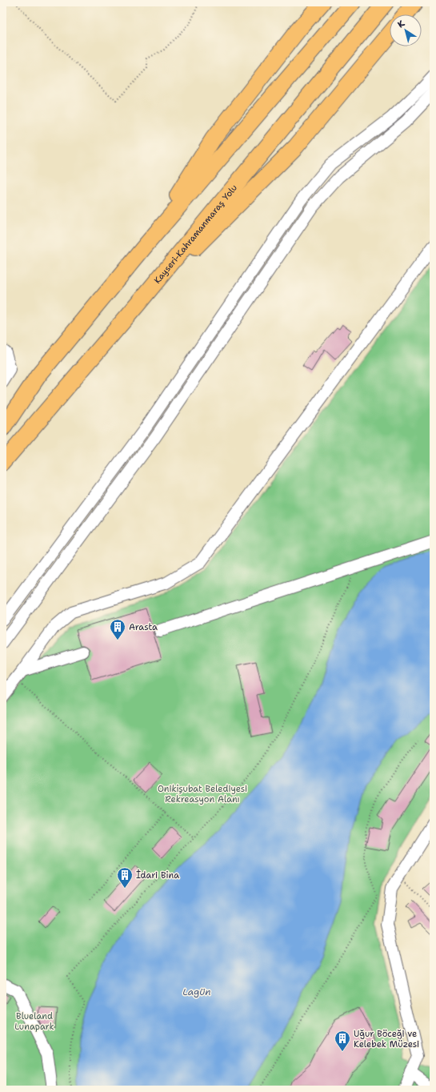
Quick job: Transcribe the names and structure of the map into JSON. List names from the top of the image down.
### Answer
{
  "streets": {
    "highway": ["Kayseri-Kahramanmaraş Yolu"]
  },
  "water": ["Lagün"],
  "parks": ["Onikişubat Belediyesi Rekreasyon Alanı", "Blueland Lunapark"],
  "places": {
    "building": ["Arasta", "İdari Bina", "Uğur Böceği ve Kelebek Müzesi"]
  },
  "north": "top left"
}
